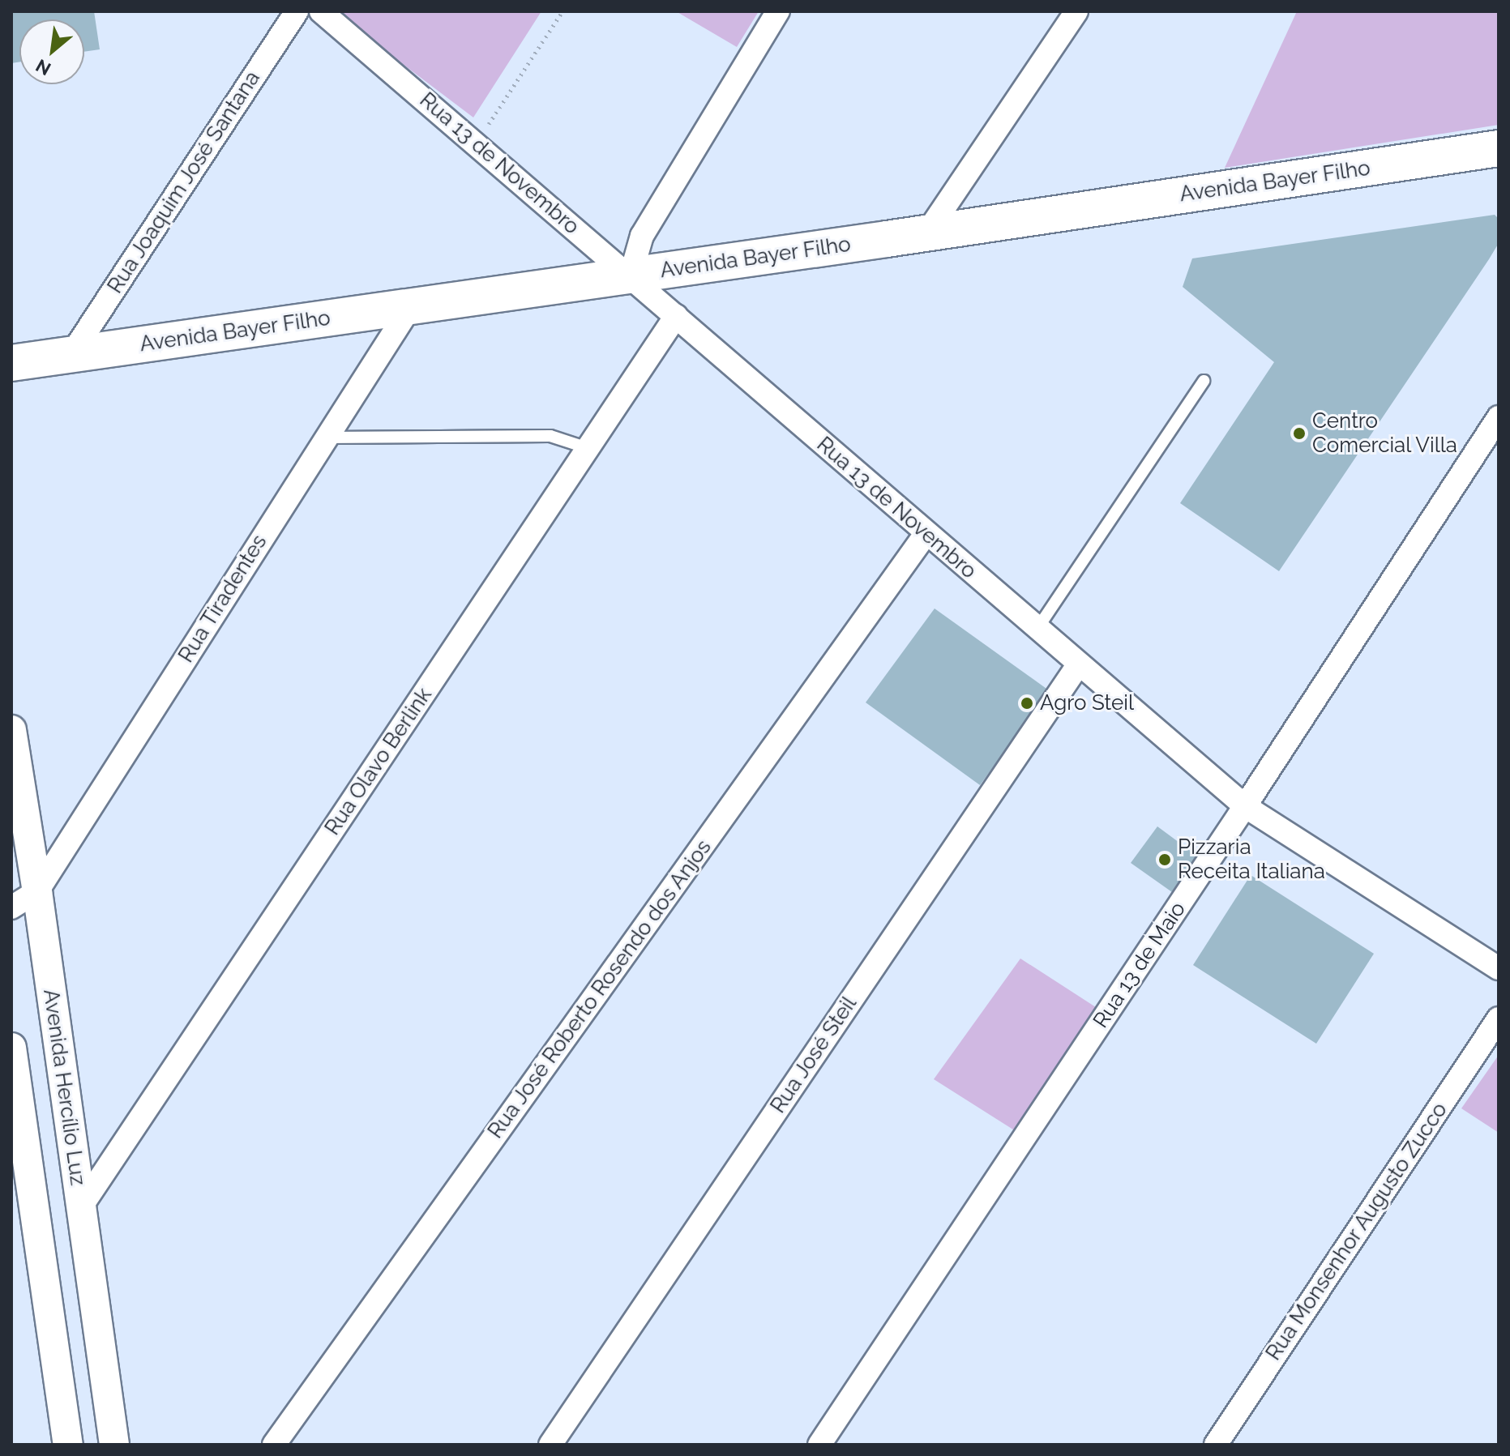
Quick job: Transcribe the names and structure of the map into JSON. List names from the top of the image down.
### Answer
{
  "streets": {
    "main road": ["Avenida Bayer Filho"],
    "street": [
      "Rua 13 de Novembro",
      "Rua Joaquim José Santana",
      "Rua Tiradentes",
      "Rua Olavo Berlink",
      "Rua 13 de Maio",
      "Rua José Roberto Rosendo dos Anjos",
      "Rua José Steil",
      "Avenida Hercílio Luz",
      "Rua Monsenhor Augusto Zucco"
    ]
  },
  "crossings": [
    ["Rua 13 de Novembro", "Avenida Bayer Filho"],
    ["Rua 13 de Novembro", "Rua Olavo Berlink"],
    ["Rua 13 de Novembro", "Rua 13 de Maio"],
    ["Rua 13 de Novembro", "Rua José Roberto Rosendo dos Anjos"],
    ["Rua 13 de Novembro", "Rua José Steil"],
    ["Avenida Bayer Filho", "Rua Joaquim José Santana"],
    ["Avenida Bayer Filho", "Rua Tiradentes"],
    ["Rua Tiradentes", "Avenida Hercílio Luz"],
    ["Rua Olavo Berlink", "Avenida Hercílio Luz"]
  ],
  "places": ["Centro Comercial Villa", "Agro Steil", "Pizzaria Receita Italiana"],
  "north": "bottom left"
}
